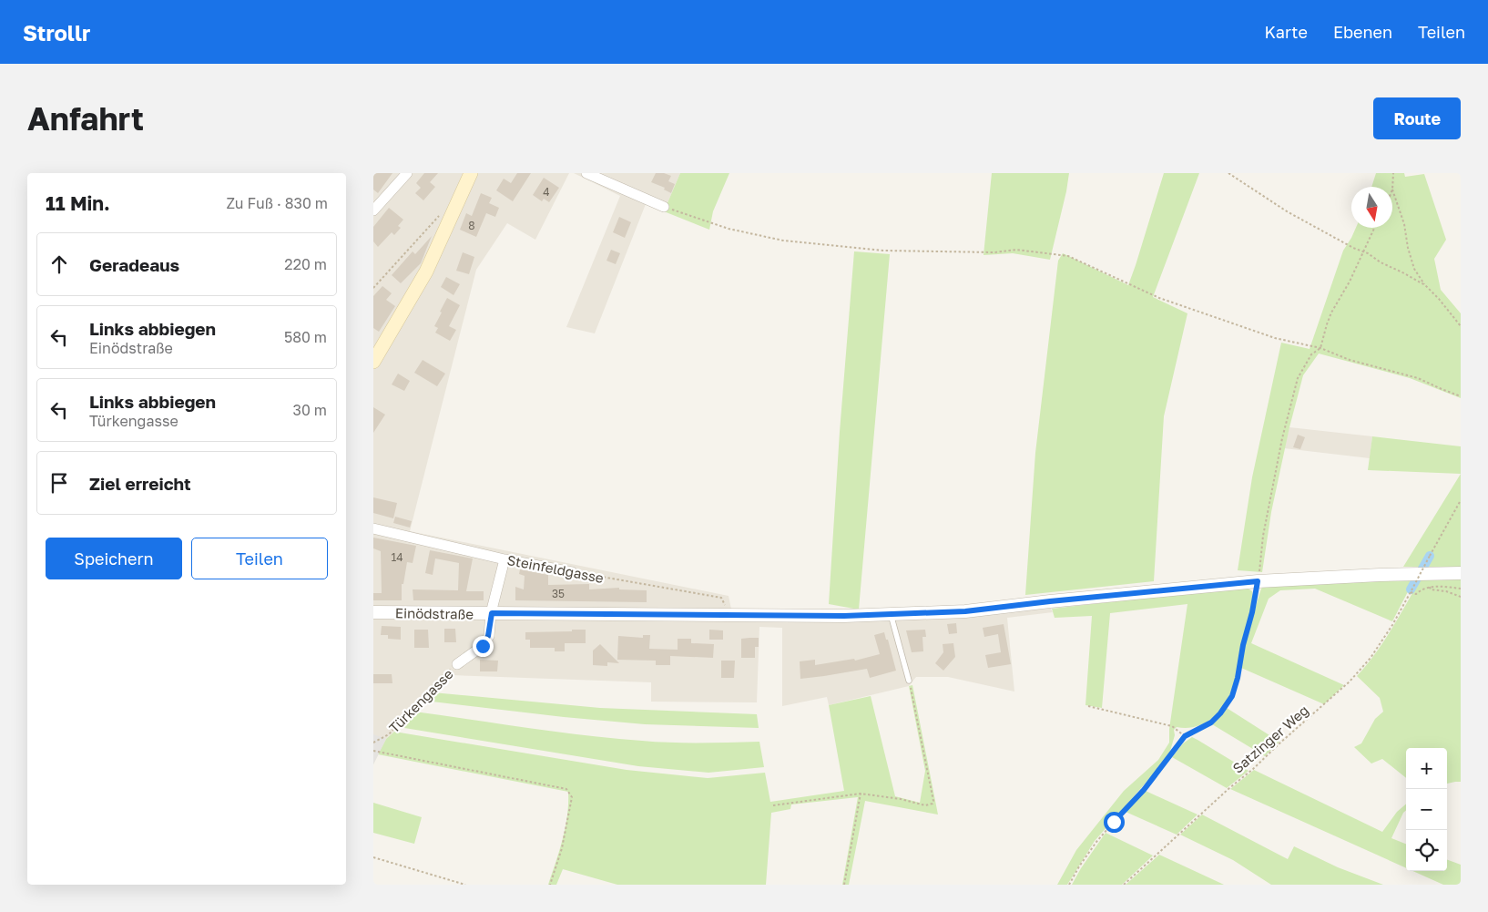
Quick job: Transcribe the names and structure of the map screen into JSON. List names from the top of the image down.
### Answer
{
  "streets": {
    "street": ["Steinfeldgasse", "Einödstraße", "Türkengasse"],
    "path": ["Satzinger Weg"]
  },
  "crossings": [
    ["Steinfeldgasse", "Einödstraße"],
    ["Steinfeldgasse", "Türkengasse"],
    ["Einödstraße", "Türkengasse"]
  ],
  "house_numbers": [
    "4",
    "8",
    "14",
    "35"
  ],
  "north": "bottom",
  "page": {
    "header": "Strollr",
    "nav": ["Karte", "Ebenen", "Teilen"],
    "buttons": [
      "Route",
      ["Speichern", "Teilen"]
    ],
    "title": "Anfahrt",
    "heading": ["11 Min.", "Zu Fuß · 830 m"],
    "list": [
      ["Geradeaus", "220 m"],
      ["Links abbiegen", "Einödstraße", "580 m"],
      ["Links abbiegen", "Türkengasse", "30 m"],
      "Ziel erreicht"
    ],
    "map_buttons": ["+", "−"]
  }
}
